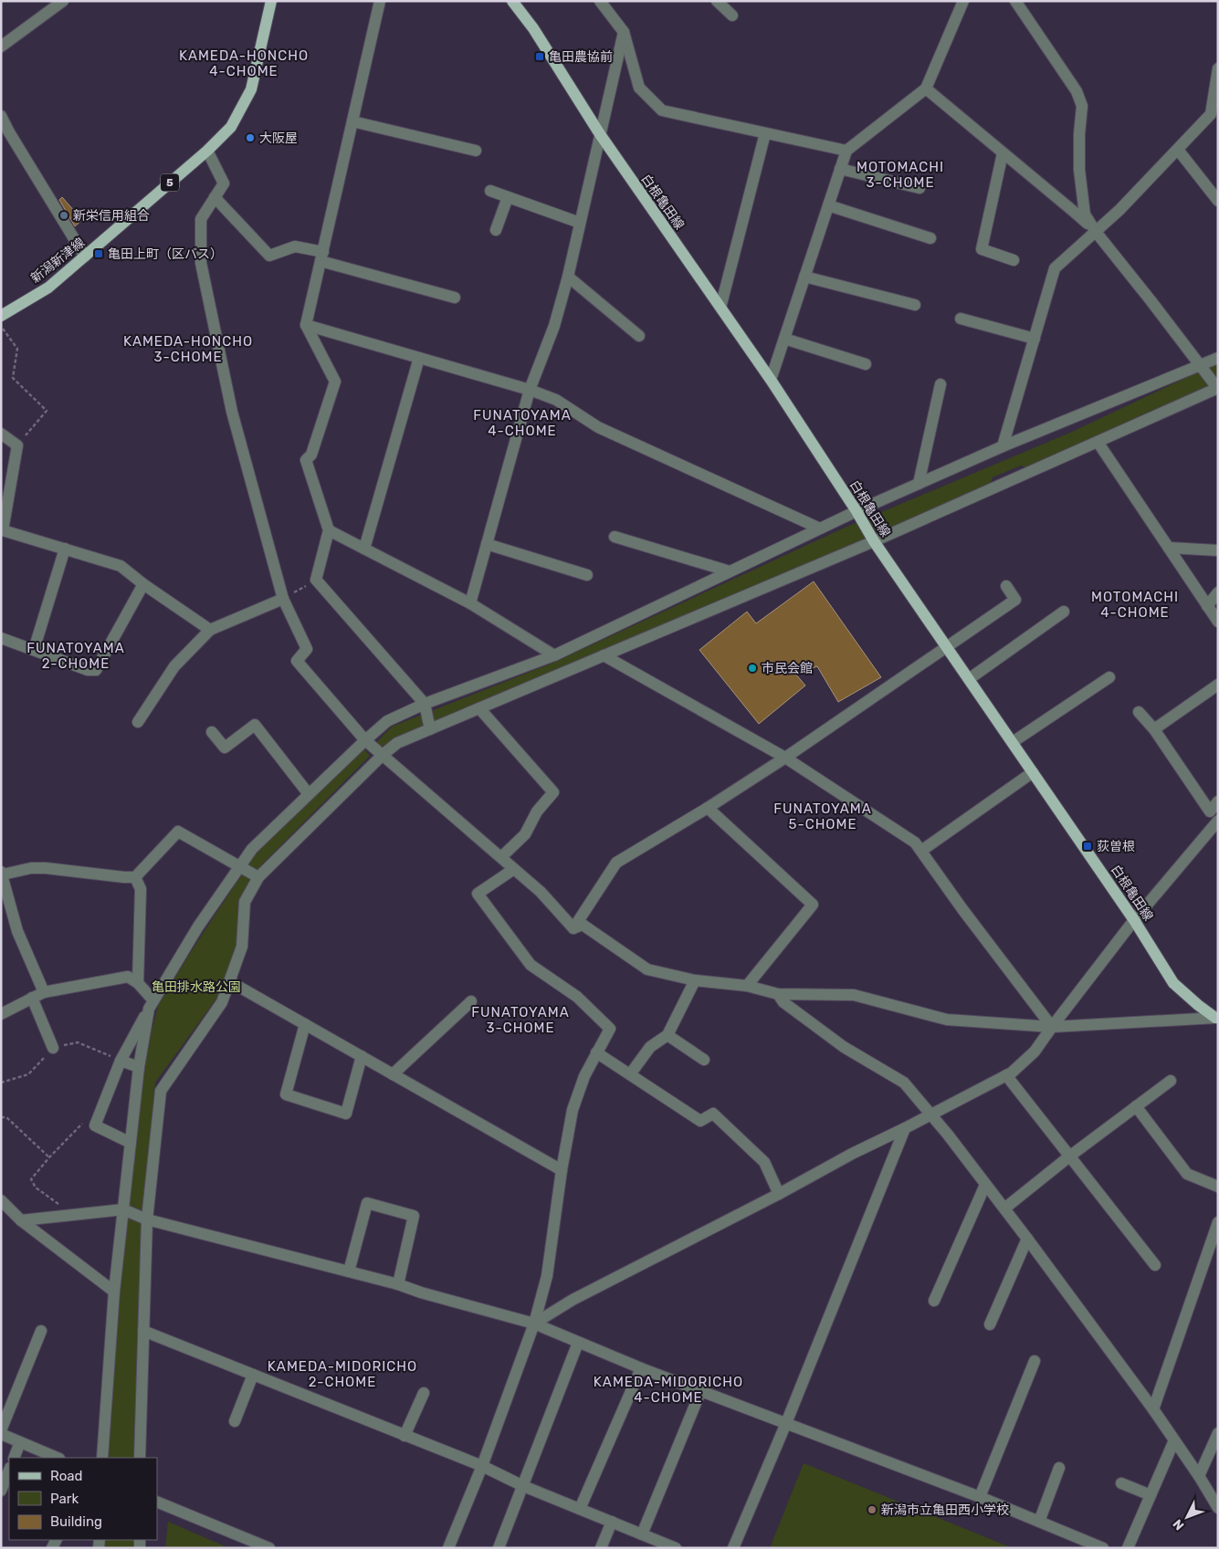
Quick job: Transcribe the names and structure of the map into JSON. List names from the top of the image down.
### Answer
{
  "streets": {
    "main road": ["5", "白根亀田線", "新潟新津線"]
  },
  "districts": [
    "KAMEDA-HONCHO 4-CHOME",
    "MOTOMACHI 3-CHOME",
    "KAMEDA-HONCHO 3-CHOME",
    "FUNATOYAMA 4-CHOME",
    "MOTOMACHI 4-CHOME",
    "FUNATOYAMA 2-CHOME",
    "FUNATOYAMA 5-CHOME",
    "FUNATOYAMA 3-CHOME",
    "KAMEDA-MIDORICHO 2-CHOME",
    "KAMEDA-MIDORICHO 4-CHOME"
  ],
  "parks": ["亀田排水路公園"],
  "places": {
    "transit": ["亀田農協前", "亀田上町（区バス）", "荻曽根"],
    "other": [
      "大阪屋",
      "新栄信用組合",
      "市民会館",
      "新潟市立亀田西小学校"
    ]
  },
  "legend": ["Road", "Park", "Building"],
  "north": "bottom left"
}
